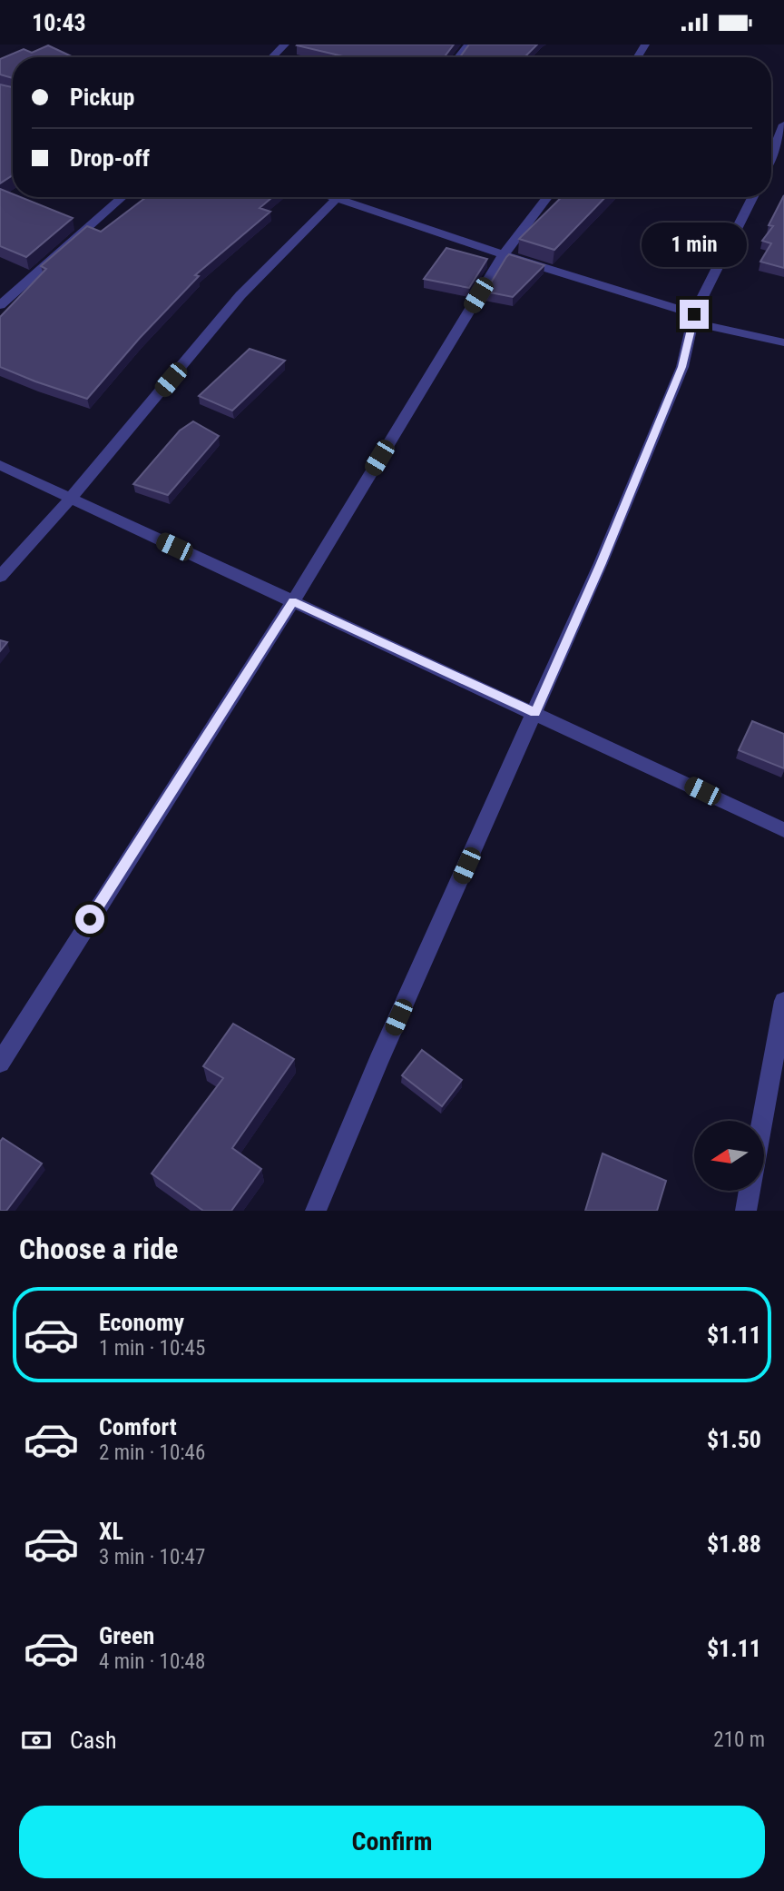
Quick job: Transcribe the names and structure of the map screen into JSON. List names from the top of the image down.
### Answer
{
  "north": "left",
  "page": {
    "status": "10:43",
    "banner": ["Pickup", "Drop-off"],
    "bubble": "1 min",
    "heading": "Choose a ride",
    "list": [
      {
        "name": "Economy",
        "note": "1 min · 10:45",
        "value": "$1.11"
      },
      {
        "name": "Comfort",
        "note": "2 min · 10:46",
        "value": "$1.50"
      },
      {
        "name": "XL",
        "note": "3 min · 10:47",
        "value": "$1.88"
      },
      {
        "name": "Green",
        "note": "4 min · 10:48",
        "value": "$1.11"
      }
    ],
    "pay": ["Cash", "210 m"],
    "buttons": "Confirm"
  }
}
